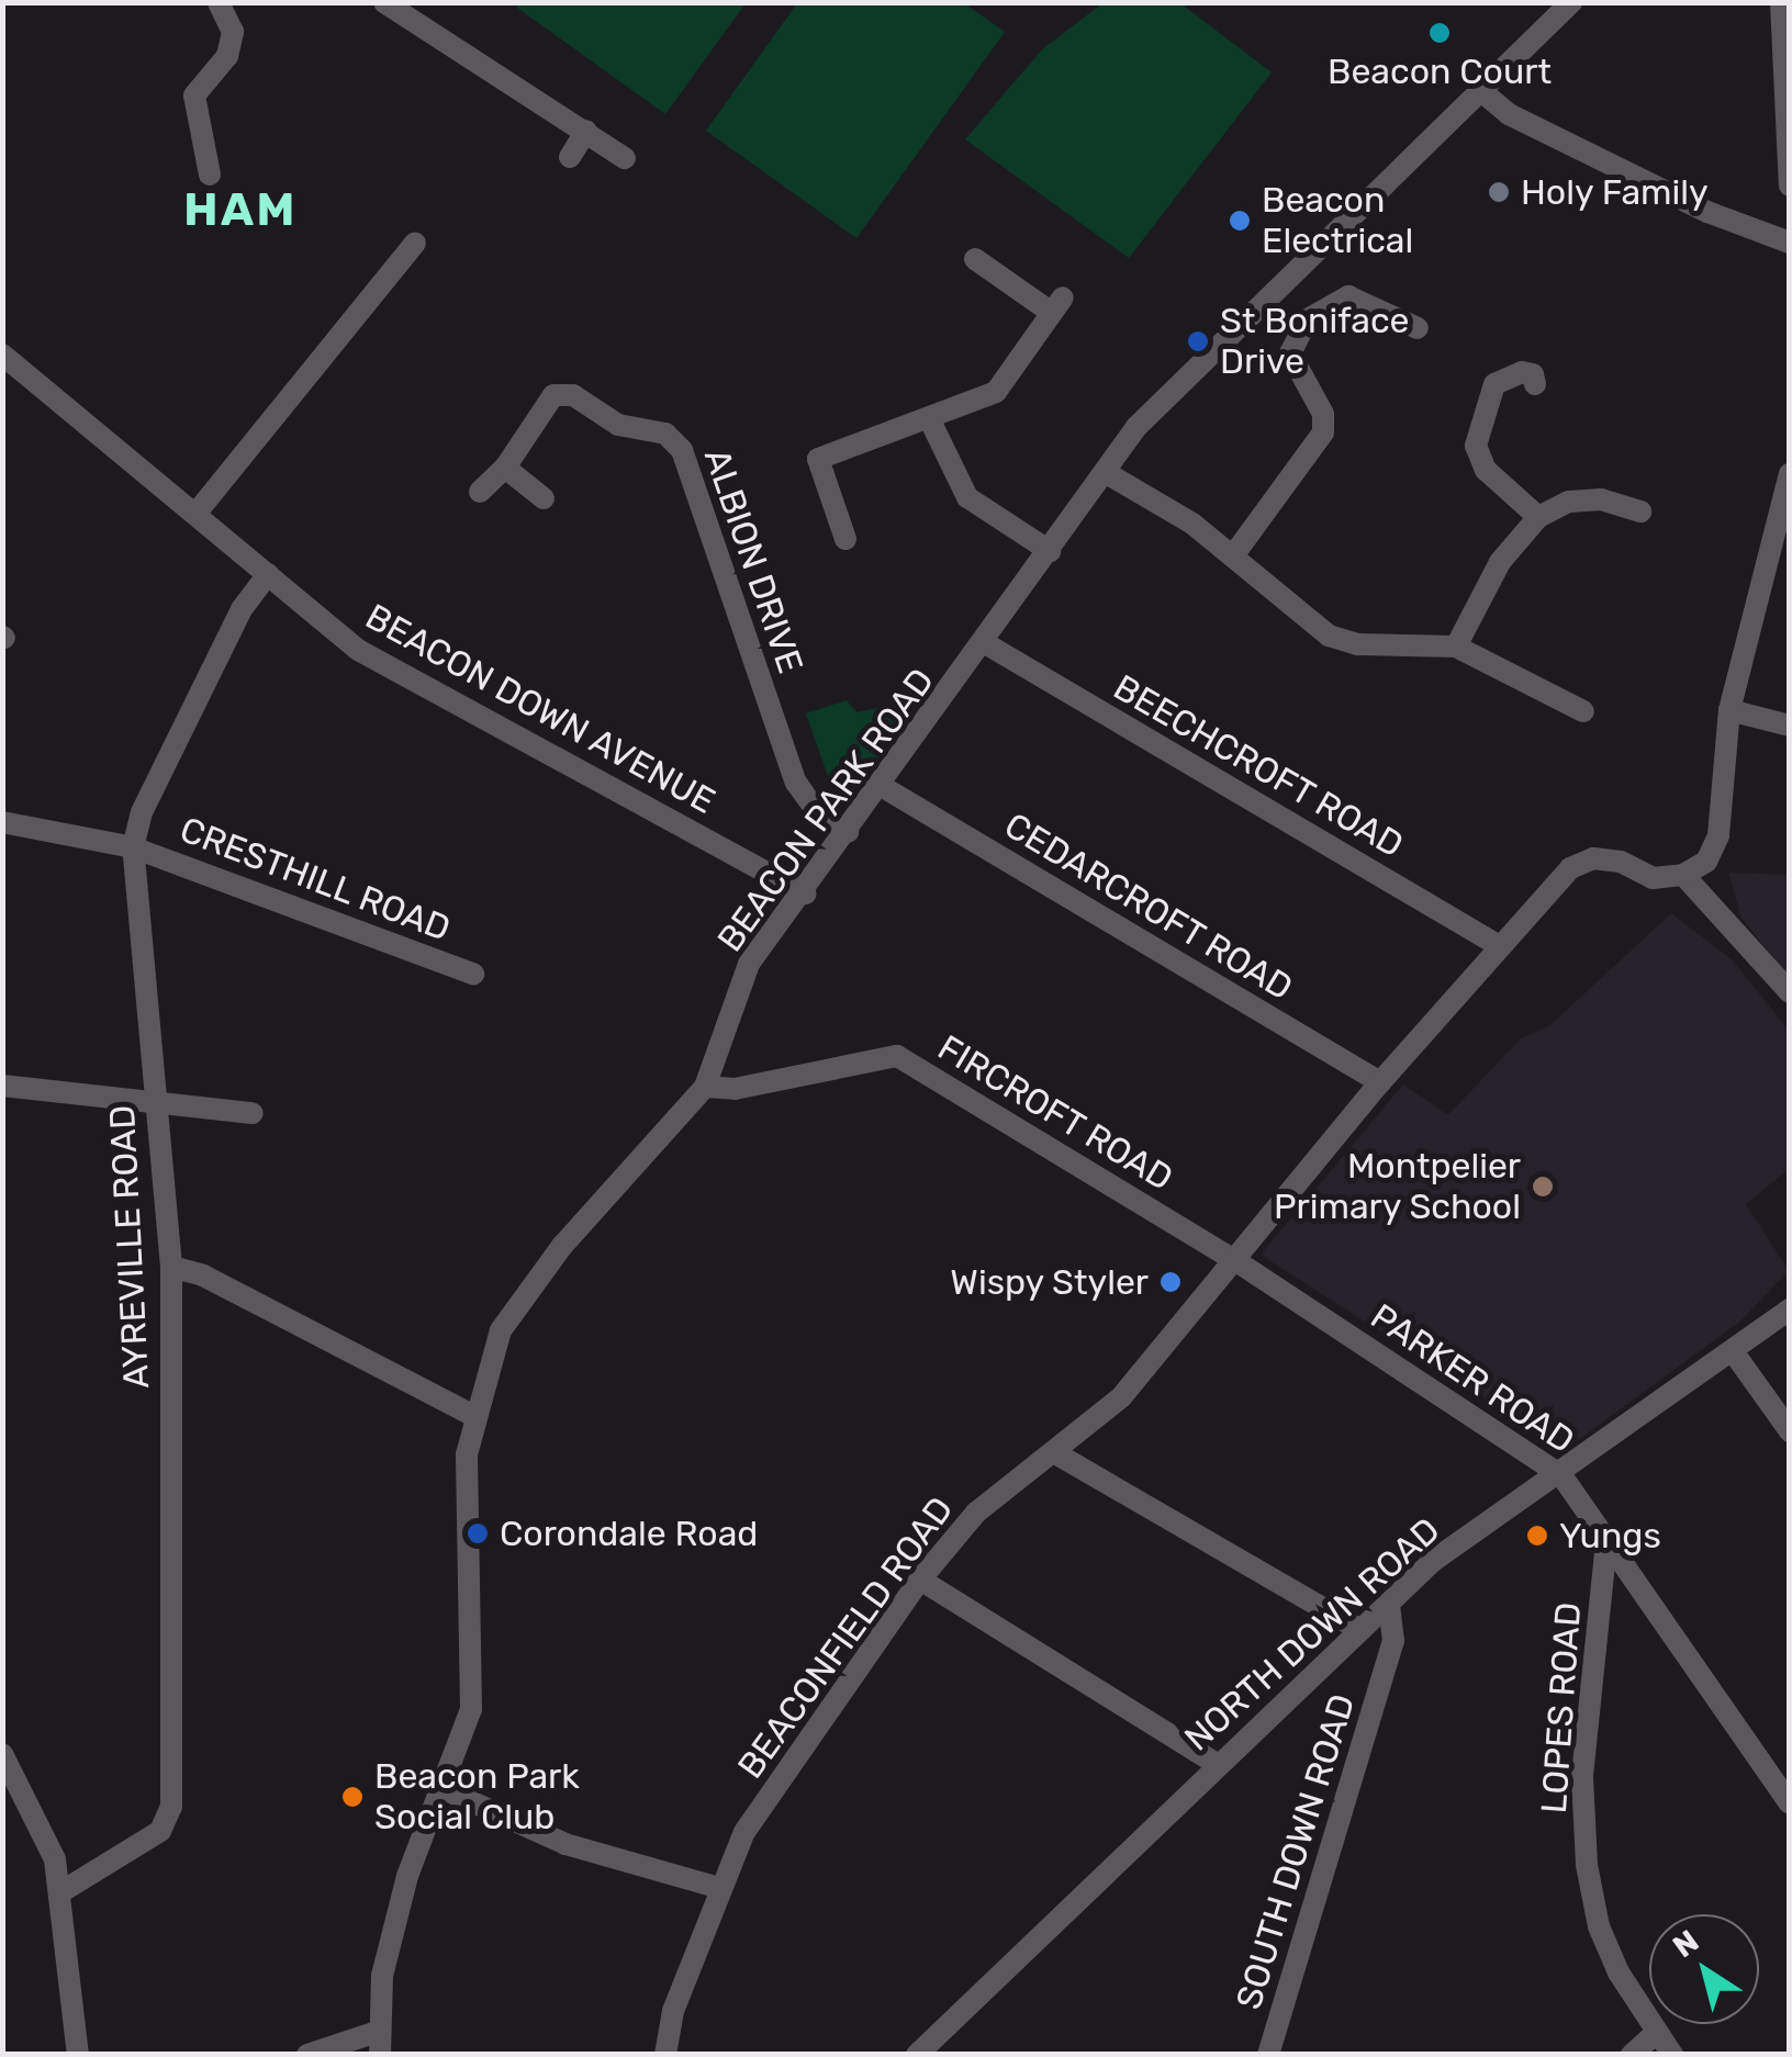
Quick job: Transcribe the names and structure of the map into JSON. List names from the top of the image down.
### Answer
{
  "streets": {
    "street": [
      "ALBION DRIVE",
      "BEACON DOWN AVENUE",
      "BEECHCROFT ROAD",
      "BEACON PARK ROAD",
      "CRESTHILL ROAD",
      "CEDARCROFT ROAD",
      "FIRCROFT ROAD",
      "AYREVILLE ROAD",
      "PARKER ROAD",
      "NORTH DOWN ROAD",
      "BEACONFIELD ROAD",
      "LOPES ROAD",
      "SOUTH DOWN ROAD"
    ]
  },
  "crossings": [
    ["ALBION DRIVE", "BEACON PARK ROAD"],
    ["BEACON DOWN AVENUE", "BEACON PARK ROAD"],
    ["BEACON DOWN AVENUE", "AYREVILLE ROAD"],
    ["BEECHCROFT ROAD", "BEACON PARK ROAD"],
    ["BEECHCROFT ROAD", "BEACONFIELD ROAD"],
    ["BEACON PARK ROAD", "CEDARCROFT ROAD"],
    ["BEACON PARK ROAD", "FIRCROFT ROAD"],
    ["CRESTHILL ROAD", "AYREVILLE ROAD"],
    ["CEDARCROFT ROAD", "BEACONFIELD ROAD"],
    ["FIRCROFT ROAD", "PARKER ROAD"],
    ["FIRCROFT ROAD", "BEACONFIELD ROAD"],
    ["PARKER ROAD", "NORTH DOWN ROAD"],
    ["PARKER ROAD", "BEACONFIELD ROAD"],
    ["PARKER ROAD", "LOPES ROAD"],
    ["NORTH DOWN ROAD", "SOUTH DOWN ROAD"]
  ],
  "districts": ["HAM"],
  "places": [
    "Beacon Court",
    "Holy Family",
    "Beacon Electrical",
    "St Boniface Drive",
    "Montpelier Primary School",
    "Wispy Styler",
    "Corondale Road",
    "Yungs",
    "Beacon Park Social Club"
  ],
  "north": "top left"
}
